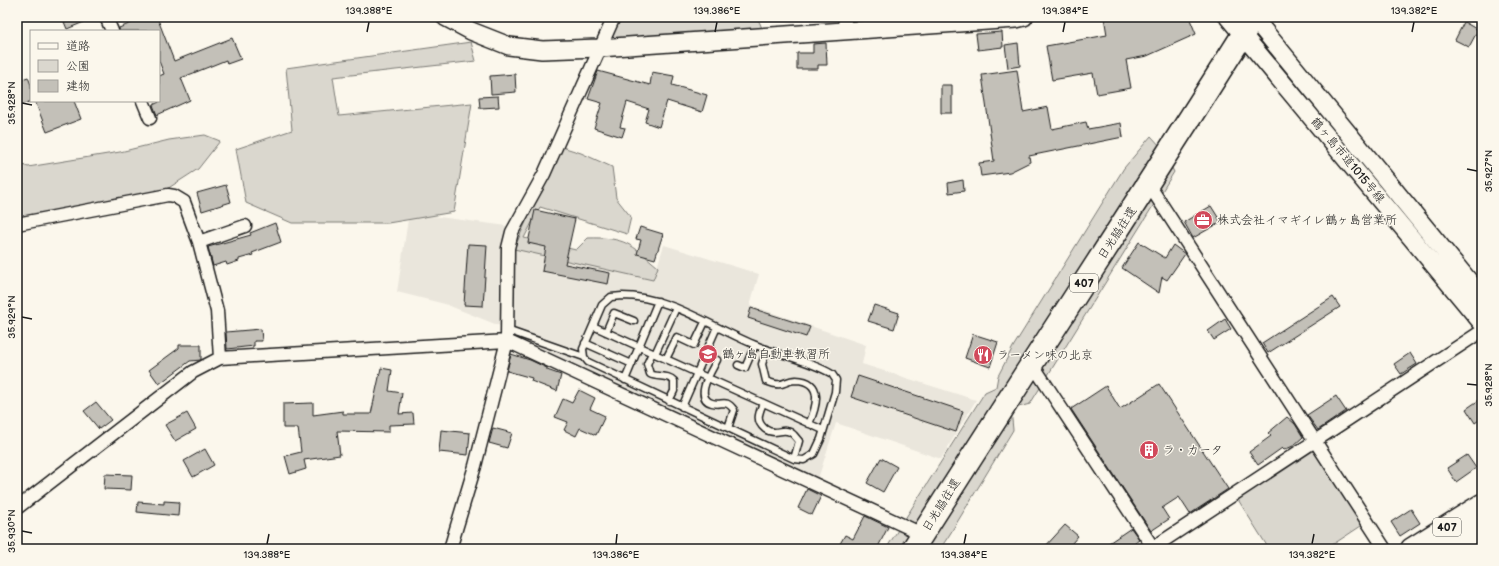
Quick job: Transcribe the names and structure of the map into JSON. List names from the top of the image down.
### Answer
{
  "streets": {
    "highway": ["日光脇往還", "407"],
    "street": ["鶴ヶ島市道1015号線"]
  },
  "crossings": [
    ["鶴ヶ島市道1015号線", "日光脇往還"]
  ],
  "places": {
    "office": ["株式会社イマギイレ鶴ヶ島営業所"],
    "school or university": ["鶴ヶ島自動車教習所"],
    "restaurant": ["ラーメン味の北京"],
    "building": ["ラ・カータ"]
  },
  "legend": ["道路", "公園", "建物"],
  "coordinates": [
    "139.388°E",
    "139.386°E",
    "139.384°E",
    "139.382°E",
    "35.928°N",
    "35.927°N",
    "35.929°N",
    "35.930°N"
  ]
}
